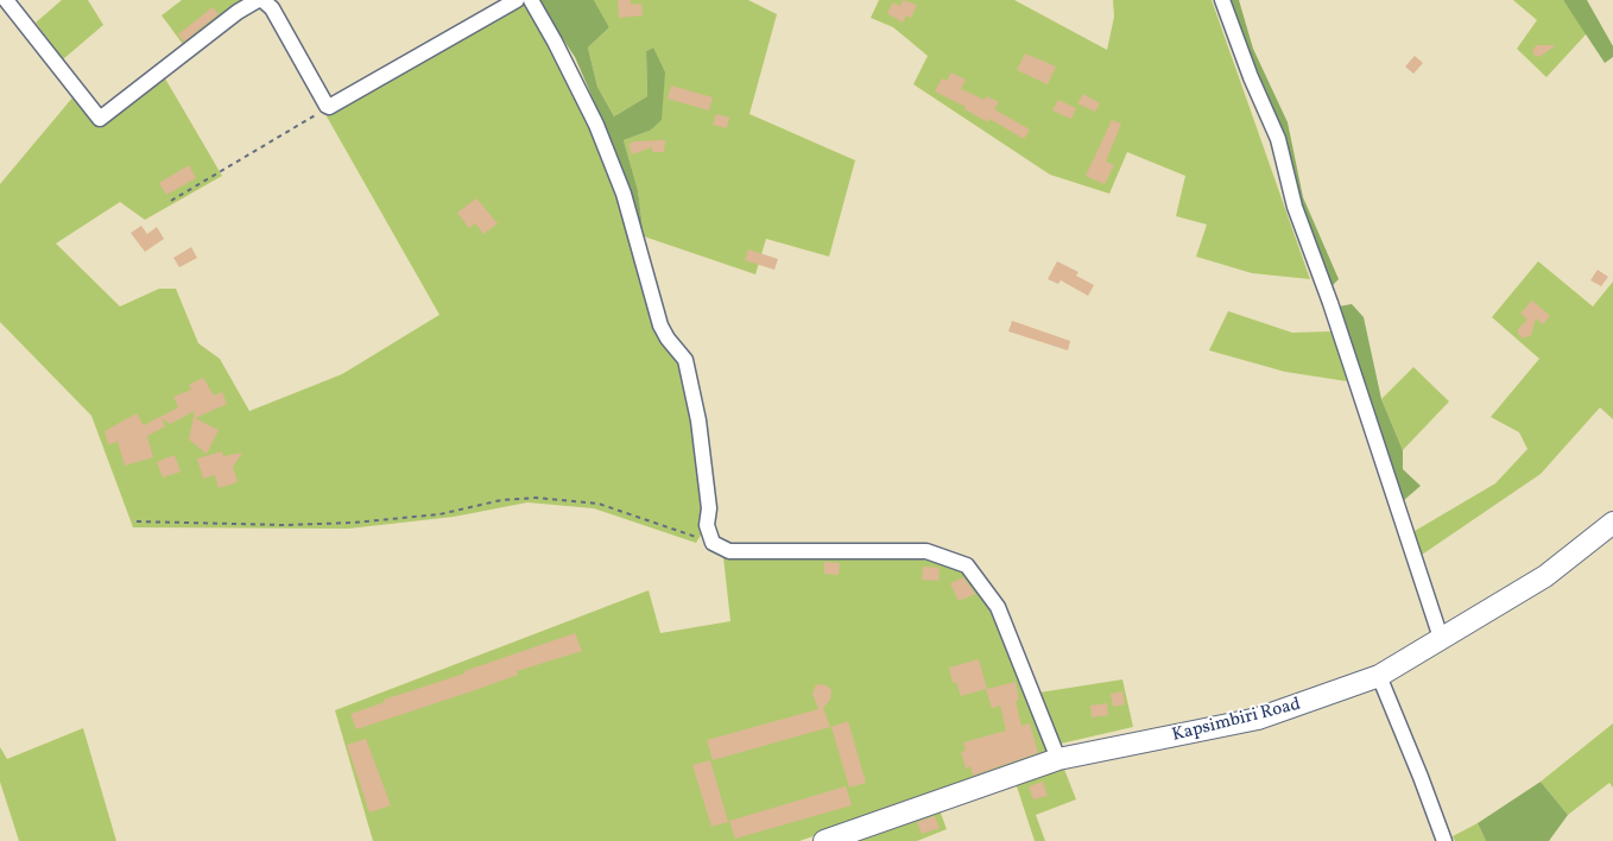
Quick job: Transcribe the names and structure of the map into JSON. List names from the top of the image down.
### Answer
{
  "streets": {
    "street": ["Kapsimbiri Road"]
  }
}
